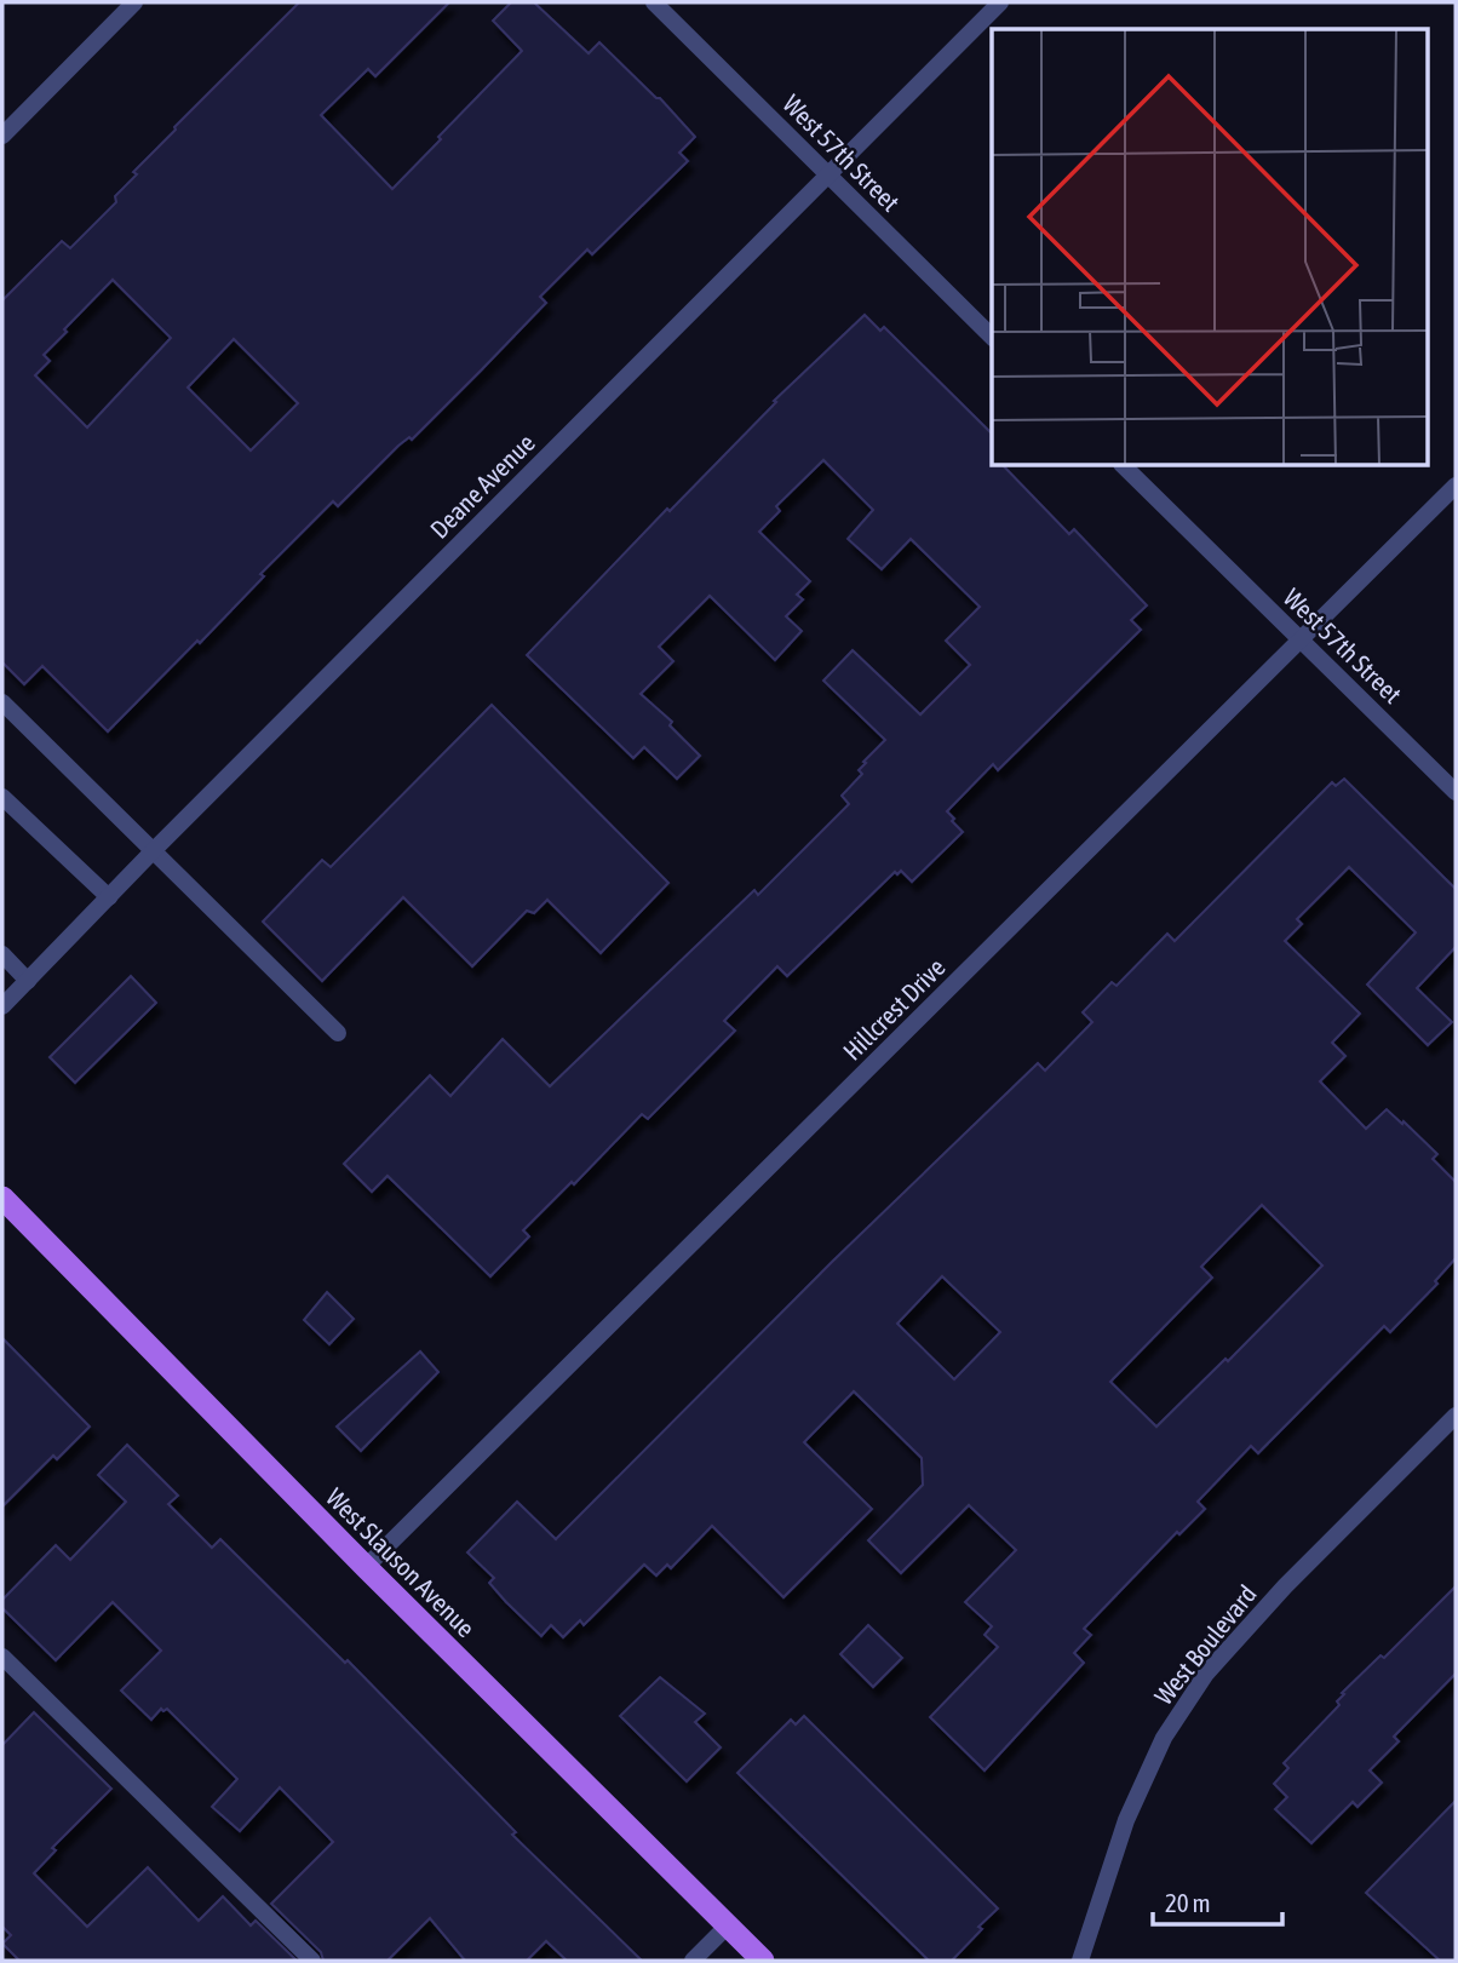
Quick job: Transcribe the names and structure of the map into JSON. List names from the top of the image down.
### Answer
{
  "streets": {
    "main road": ["West Slauson Avenue"],
    "street": [
      "West 57th Street",
      "Deane Avenue",
      "Hillcrest Drive",
      "West Boulevard"
    ]
  },
  "crossings": [
    ["West 57th Street", "Deane Avenue"],
    ["West 57th Street", "Hillcrest Drive"],
    ["Hillcrest Drive", "West Slauson Avenue"]
  ],
  "scale_bar": "20 m"
}
